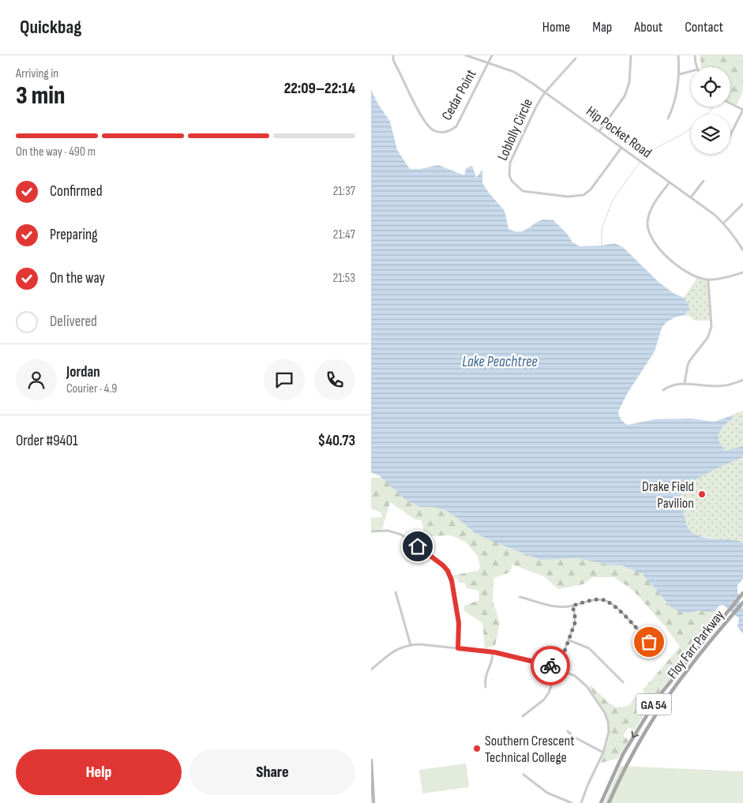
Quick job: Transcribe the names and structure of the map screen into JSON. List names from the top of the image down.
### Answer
{
  "streets": {
    "main road": ["Floy Farr Parkway", "GA 54"],
    "street": ["Cedar Point", "Loblolly Circle", "Hip Pocket Road"]
  },
  "crossings": [
    ["Cedar Point", "Hip Pocket Road"],
    ["Loblolly Circle", "Hip Pocket Road"]
  ],
  "water": ["Lake Peachtree"],
  "places": ["Drake Field Pavilion", "Southern Crescent Technical College"],
  "page": {
    "header": "Quickbag",
    "nav": [
      "Home",
      "Map",
      "About",
      "Contact"
    ],
    "heading": ["3 min", "Arriving in", "22:09–22:14"],
    "panel": [
      "Jordan",
      "Courier · 4.9",
      "Order #9401",
      "$40.73"
    ],
    "bar": "On the way · 490 m",
    "list": [
      ["Confirmed", "21:37"],
      ["Preparing", "21:47"],
      ["On the way", "21:53"],
      "Delivered"
    ],
    "buttons": ["Help", "Share"]
  }
}
